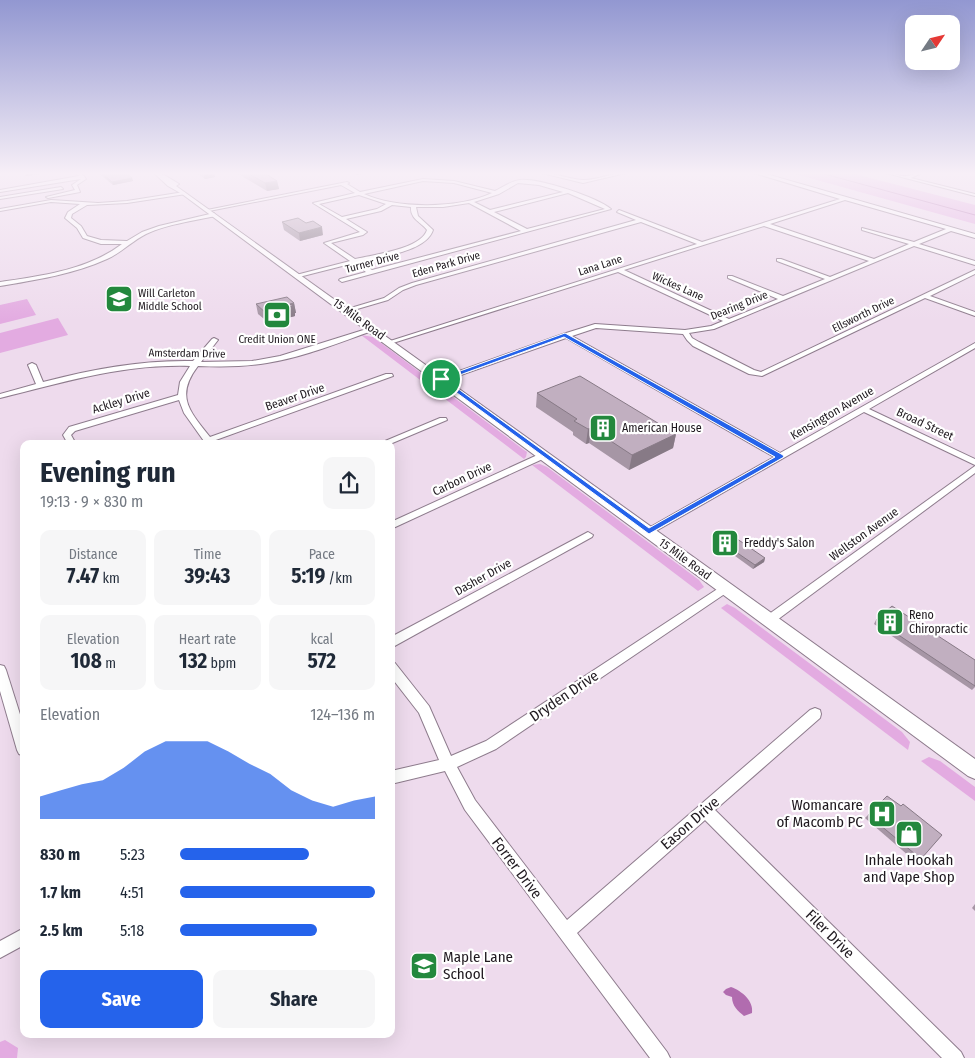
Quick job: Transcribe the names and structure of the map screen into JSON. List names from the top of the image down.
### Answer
{
  "streets": {
    "main road": ["15 Mile Road"],
    "street": [
      "Turner Drive",
      "Eden Park Drive",
      "Lana Lane",
      "Wickes Lane",
      "Dearing Drive",
      "Ellsworth Drive",
      "Amsterdam Drive",
      "Beaver Drive",
      "Ackley Drive",
      "Kensington Avenue",
      "Broad Street",
      "Carbon Drive",
      "Wellston Avenue",
      "Dasher Drive",
      "Dryden Drive",
      "Eason Drive",
      "Forrer Drive",
      "Filer Drive"
    ]
  },
  "crossings": [
    ["Eden Park Drive", "15 Mile Road"],
    ["Lana Lane", "Wickes Lane"],
    ["Lana Lane", "15 Mile Road"],
    ["Wickes Lane", "Dearing Drive"],
    ["Dearing Drive", "Ellsworth Drive"],
    ["Dearing Drive", "15 Mile Road"],
    ["15 Mile Road", "Amsterdam Drive"],
    ["15 Mile Road", "Kensington Avenue"],
    ["15 Mile Road", "Carbon Drive"],
    ["15 Mile Road", "Wellston Avenue"],
    ["15 Mile Road", "Dryden Drive"],
    ["Kensington Avenue", "Broad Street"],
    ["Dryden Drive", "Forrer Drive"],
    ["Eason Drive", "Forrer Drive"],
    ["Eason Drive", "Filer Drive"]
  ],
  "places": {
    "school or university": ["Will Carleton Middle School", "Maple Lane School"],
    "bank": ["Credit Union ONE"],
    "building": ["American House", "Freddy's Salon", "Reno Chiropractic"],
    "hospital": ["Womancare of Macomb PC"],
    "shop": ["Inhale Hookah and Vape Shop"]
  },
  "north": "top right",
  "page": {
    "heading": ["Evening run", "19:13 · 9 × 830 m"],
    "stats": [
      ["Distance", "7.47 km"],
      ["Time", "39:43"],
      ["Pace", "5:19 /km"],
      ["Elevation", "108 m"],
      ["Heart rate", "132 bpm"],
      ["kcal", "572"]
    ],
    "chart": ["Elevation", "124–136 m"],
    "list": [
      {
        "name": "830 m",
        "note": "5:23"
      },
      {
        "name": "1.7 km",
        "note": "4:51"
      },
      {
        "name": "2.5 km",
        "note": "5:18"
      }
    ],
    "buttons": ["Save", "Share"]
  }
}
